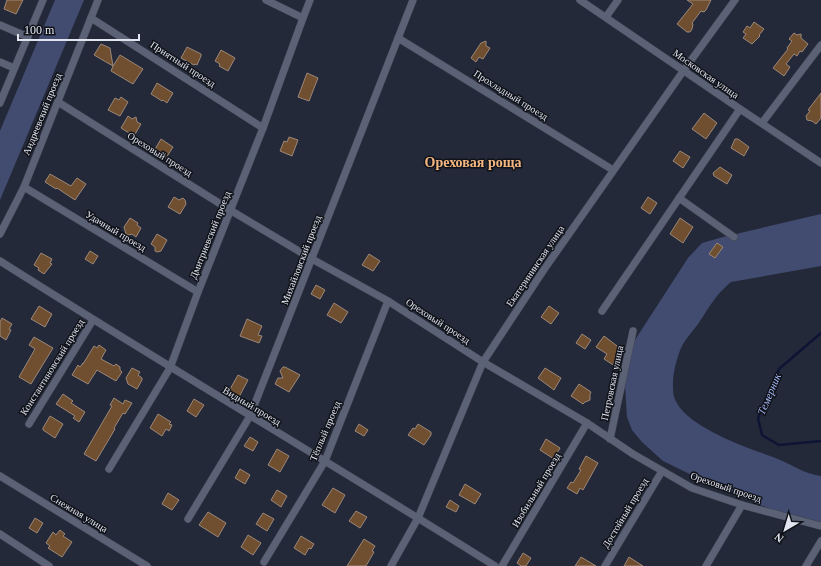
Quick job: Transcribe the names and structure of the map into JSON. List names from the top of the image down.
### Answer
{
  "streets": {
    "street": [
      "Приятный проезд",
      "Московская улица",
      "Прохладный проезд",
      "Андреевский проезд",
      "Ореховый проезд",
      "Удачный проезд",
      "Дмитриевский проезд",
      "Михайловский проезд",
      "Екатерининская улица",
      "Константиновский проезд",
      "Петровская улица",
      "Видный проезд",
      "Тёплый проезд",
      "Изобильный проезд",
      "Снежная улица",
      "Достойный проезд"
    ]
  },
  "crossings": [
    ["Приятный проезд", "Андреевский проезд"],
    ["Приятный проезд", "Дмитриевский проезд"],
    ["Московская улица", "Екатерининская улица"],
    ["Прохладный проезд", "Михайловский проезд"],
    ["Прохладный проезд", "Екатерининская улица"],
    ["Андреевский проезд", "Ореховый проезд"],
    ["Андреевский проезд", "Удачный проезд"],
    ["Ореховый проезд", "Дмитриевский проезд"],
    ["Ореховый проезд", "Михайловский проезд"],
    ["Ореховый проезд", "Екатерининская улица"],
    ["Ореховый проезд", "Петровская улица"],
    ["Ореховый проезд", "Тёплый проезд"],
    ["Ореховый проезд", "Изобильный проезд"],
    ["Ореховый проезд", "Достойный проезд"],
    ["Удачный проезд", "Дмитриевский проезд"],
    ["Дмитриевский проезд", "Видный проезд"],
    ["Михайловский проезд", "Видный проезд"],
    ["Екатерининская улица", "Видный проезд"],
    ["Константиновский проезд", "Видный проезд"],
    ["Видный проезд", "Тёплый проезд"]
  ],
  "districts": ["Ореховая роща"],
  "water": ["Темерник"],
  "scale_bar": "100 m",
  "north": "bottom left"
}
